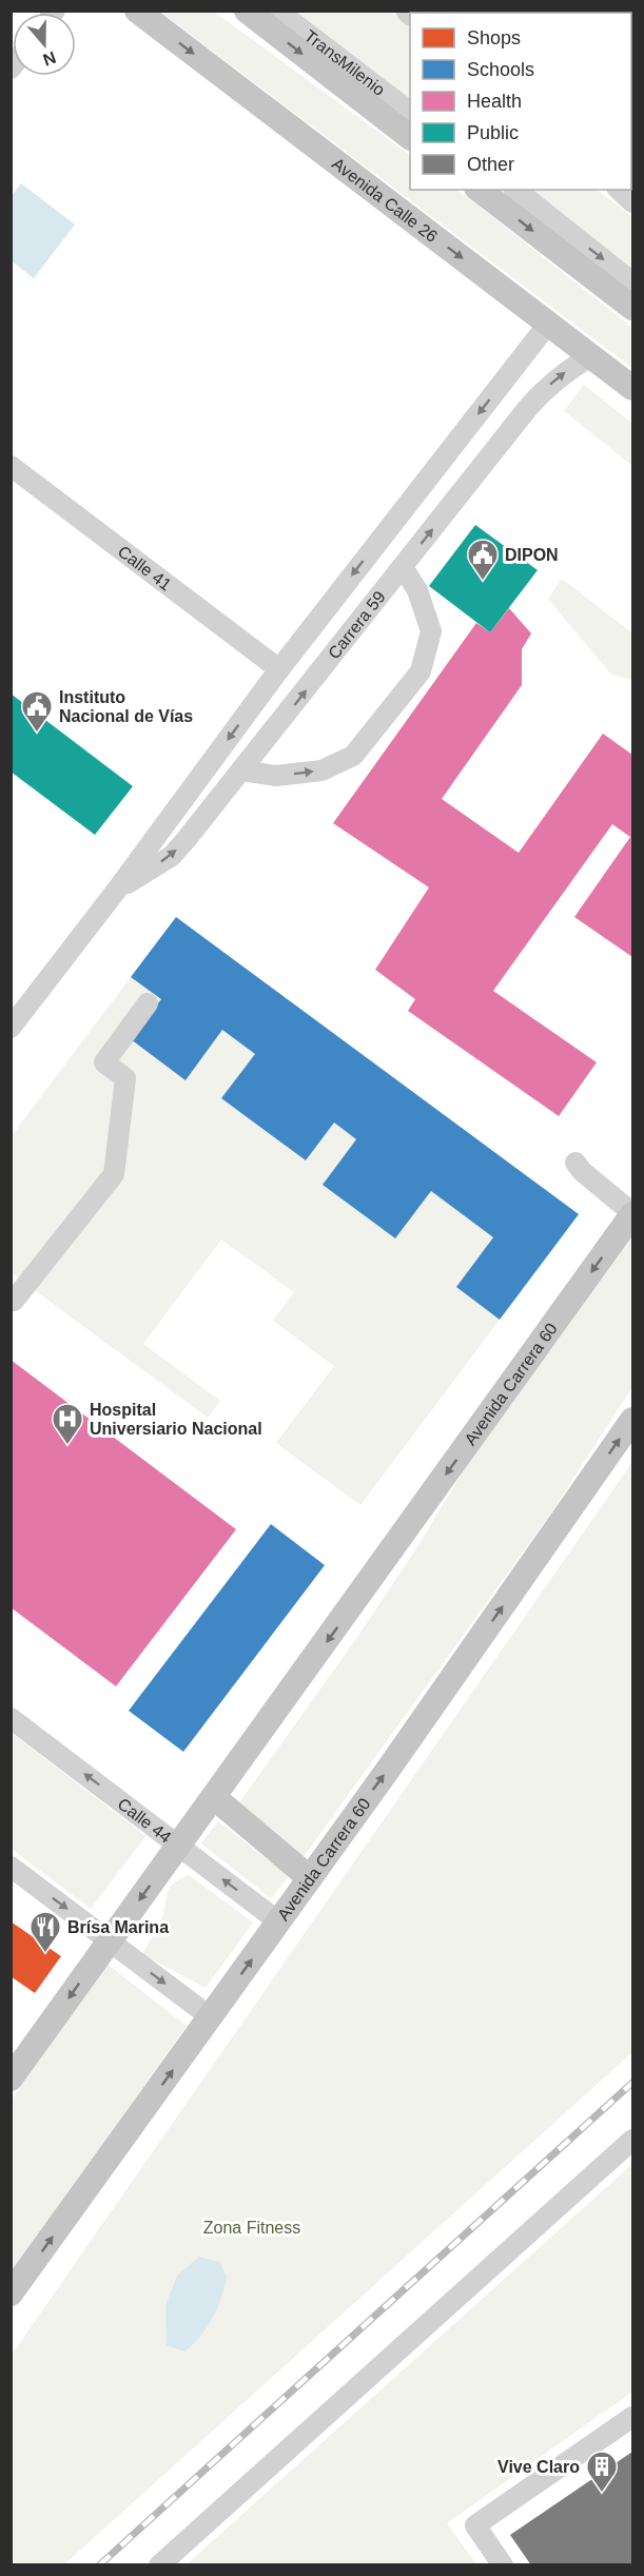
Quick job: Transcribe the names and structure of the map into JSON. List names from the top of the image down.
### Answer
{
  "streets": {
    "main road": ["Avenida Calle 26", "Avenida Carrera 60"],
    "street": [
      "TransMilenio",
      "Calle 41",
      "Carrera 59",
      "Calle 44"
    ]
  },
  "crossings": [
    ["Avenida Calle 26", "Carrera 59"],
    ["Calle 41", "Carrera 59"],
    ["Avenida Carrera 60", "Calle 44"]
  ],
  "parks": ["Zona Fitness"],
  "places": {
    "public building": ["DIPON", "Instituto Nacional de Vías"],
    "hospital": ["Hospital Universiario Nacional"],
    "restaurant": ["Brísa Marina"],
    "building": ["Vive Claro"]
  },
  "legend": [
    "Shops",
    "Schools",
    "Health",
    "Public",
    "Other"
  ],
  "north": "bottom"
}
